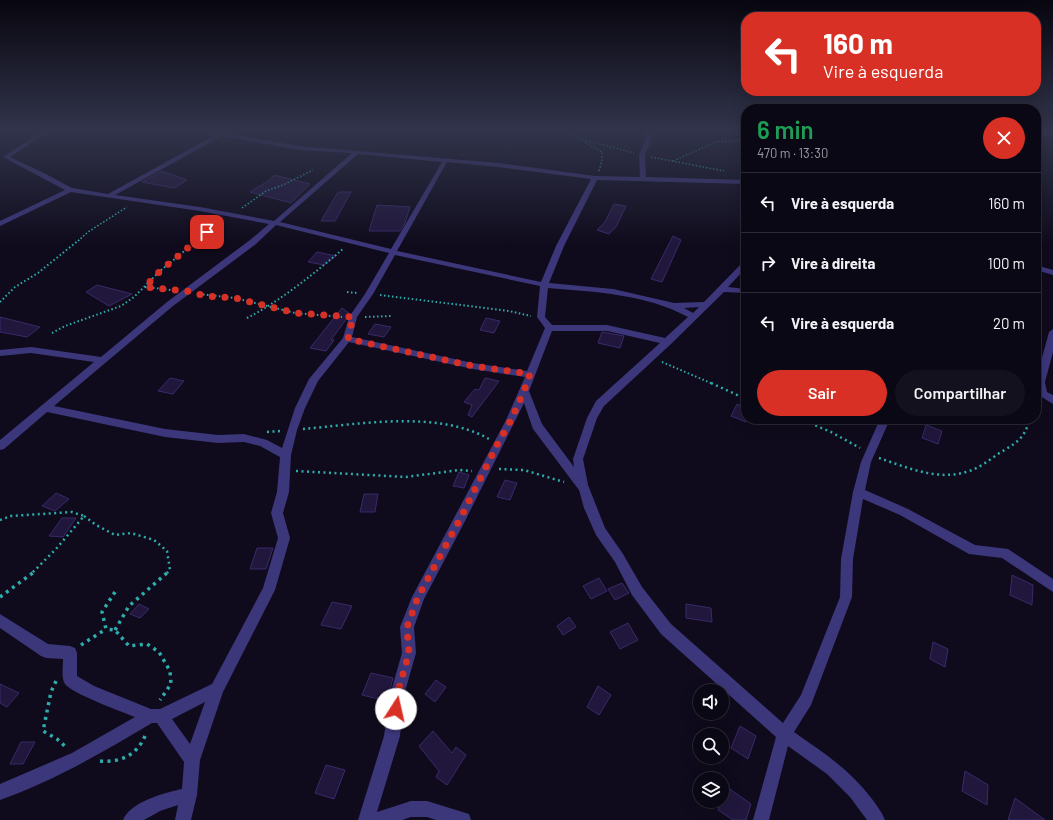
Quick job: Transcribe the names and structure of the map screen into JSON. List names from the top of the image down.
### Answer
{
  "page": {
    "turn": ["160 m", "Vire à esquerda"],
    "heading": ["6 min", "470 m · 13:30"],
    "list": [
      {
        "name": "Vire à esquerda",
        "value": "160 m"
      },
      {
        "name": "Vire à direita",
        "value": "100 m"
      },
      {
        "name": "Vire à esquerda",
        "value": "20 m"
      }
    ],
    "buttons": ["Sair", "Compartilhar"]
  }
}
